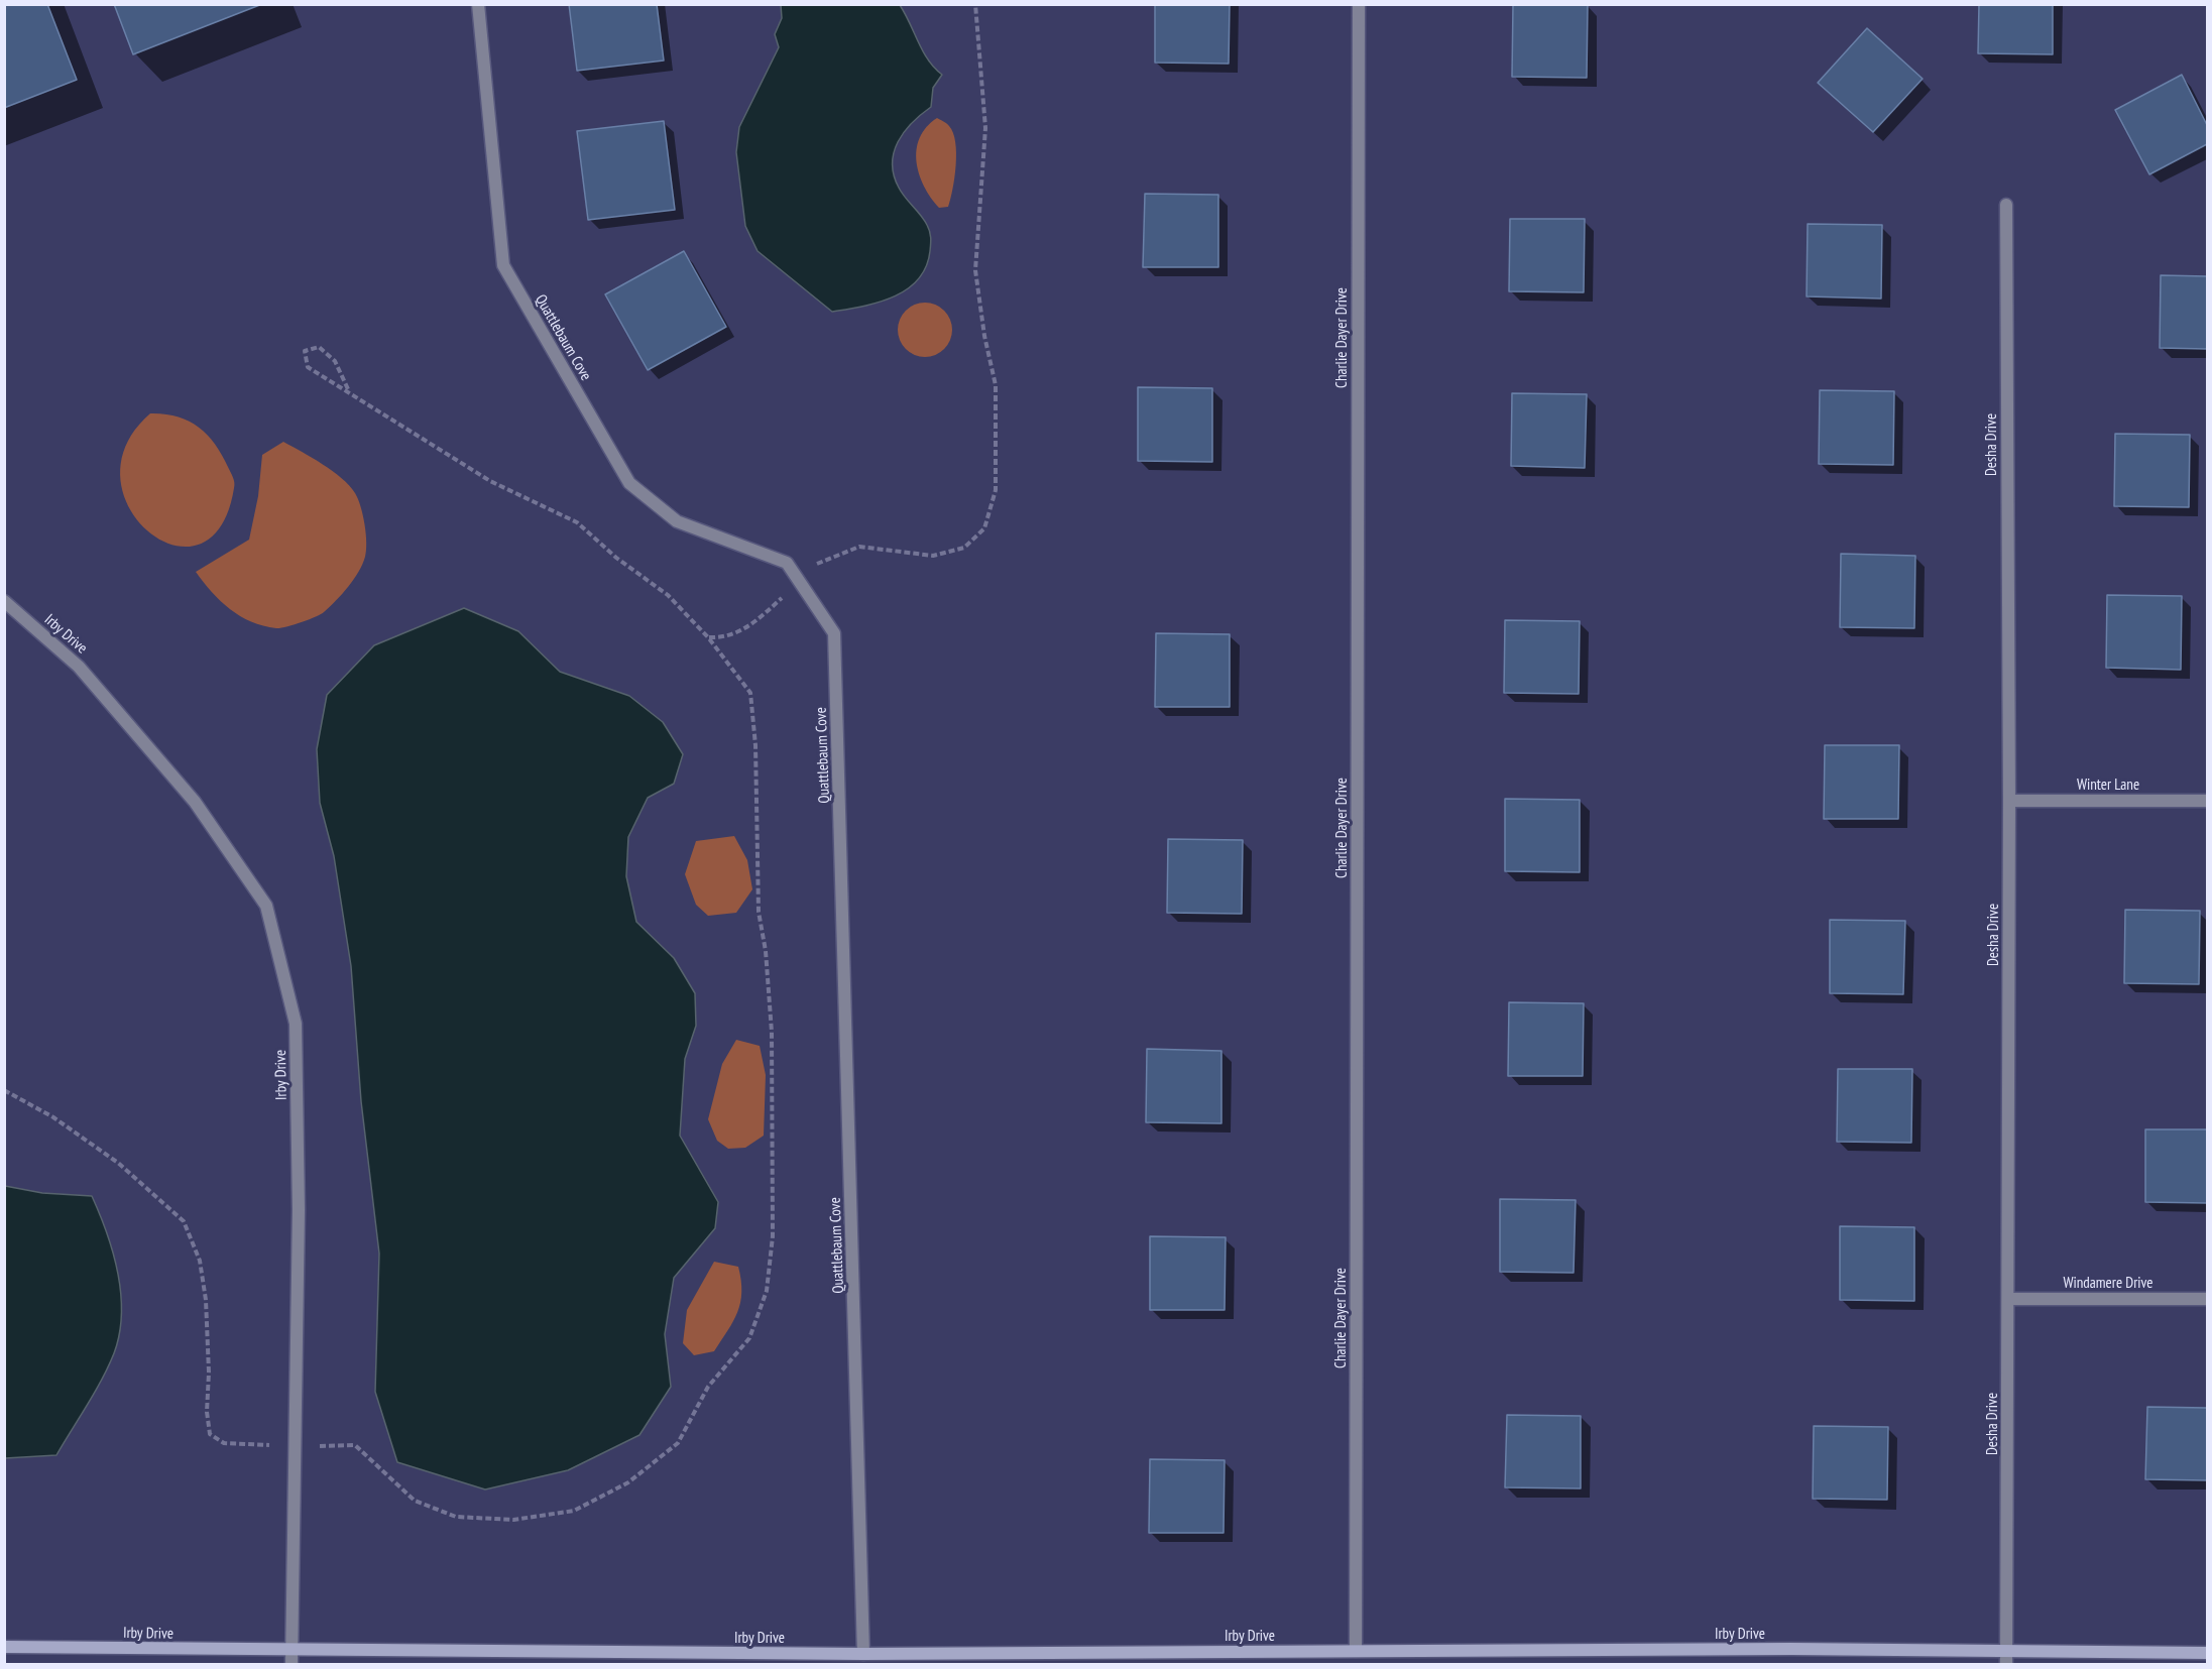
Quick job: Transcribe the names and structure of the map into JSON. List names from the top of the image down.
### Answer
{
  "streets": {
    "street": [
      "Quattlebaum Cove",
      "Charlie Dayer Drive",
      "Desha Drive",
      "Irby Drive",
      "Winter Lane",
      "Windamere Drive"
    ]
  },
  "crossings": [
    ["Quattlebaum Cove", "Irby Drive"],
    ["Charlie Dayer Drive", "Irby Drive"],
    ["Desha Drive", "Irby Drive"],
    ["Desha Drive", "Winter Lane"],
    ["Desha Drive", "Windamere Drive"]
  ]
}
